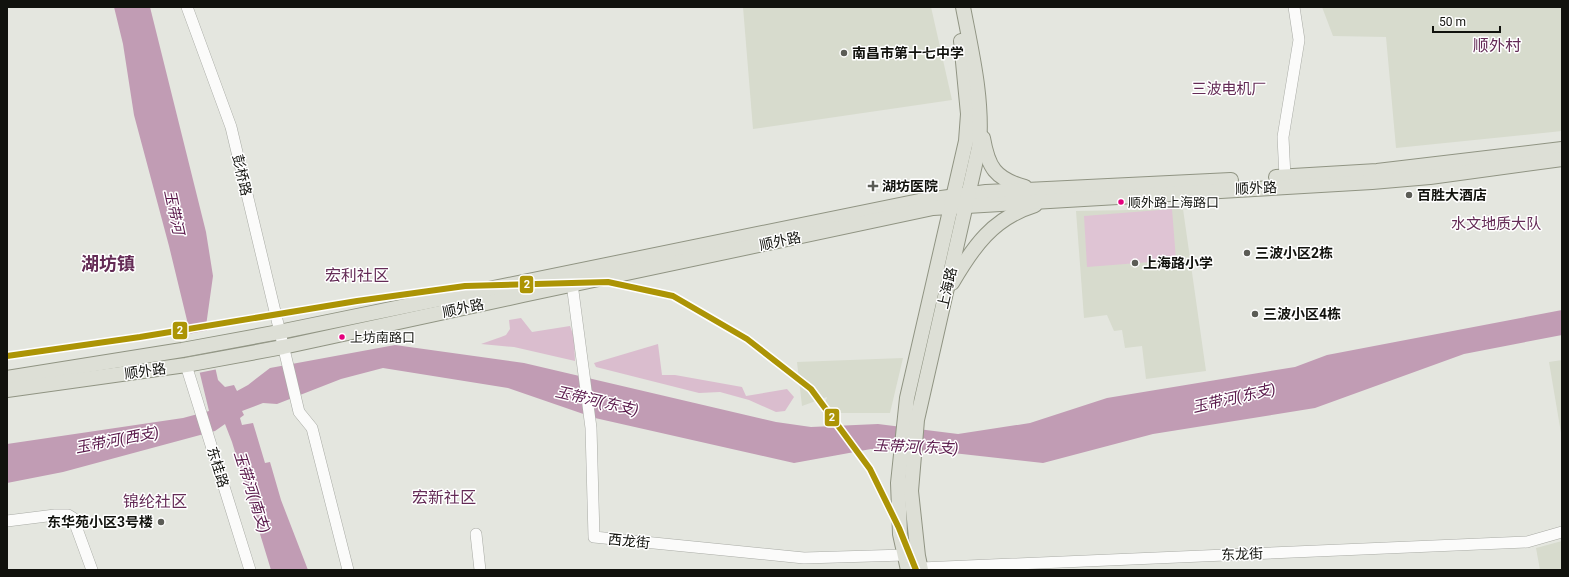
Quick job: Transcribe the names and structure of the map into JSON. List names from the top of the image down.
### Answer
{
  "streets": {
    "main road": ["顺外路", "上海路"],
    "street": [
      "彭桥路",
      "东桂路",
      "西龙街",
      "东龙街"
    ]
  },
  "crossings": [
    ["彭桥路", "顺外路"],
    ["顺外路", "上海路"],
    ["顺外路", "东桂路"],
    ["顺外路", "西龙街"],
    ["上海路", "西龙街"],
    ["上海路", "东龙街"]
  ],
  "districts": [
    "顺外村",
    "三波电机厂",
    "水文地质大队",
    "湖坊镇",
    "宏利社区",
    "宏新社区",
    "锦纶社区"
  ],
  "water": [
    "玉带河",
    "玉带河(东支)",
    "玉带河(西支)",
    "玉带河(南支)"
  ],
  "places": {
    "other": [
      "南昌市第十七中学",
      "百胜大酒店",
      "顺外路上海路口",
      "三波小区2栋",
      "上海路小学",
      "三波小区4栋",
      "上坊南路口",
      "东华苑小区3号楼"
    ],
    "health": ["湖坊医院"]
  },
  "lines": ["transit line 2"],
  "scale_bar": "50 m"
}
